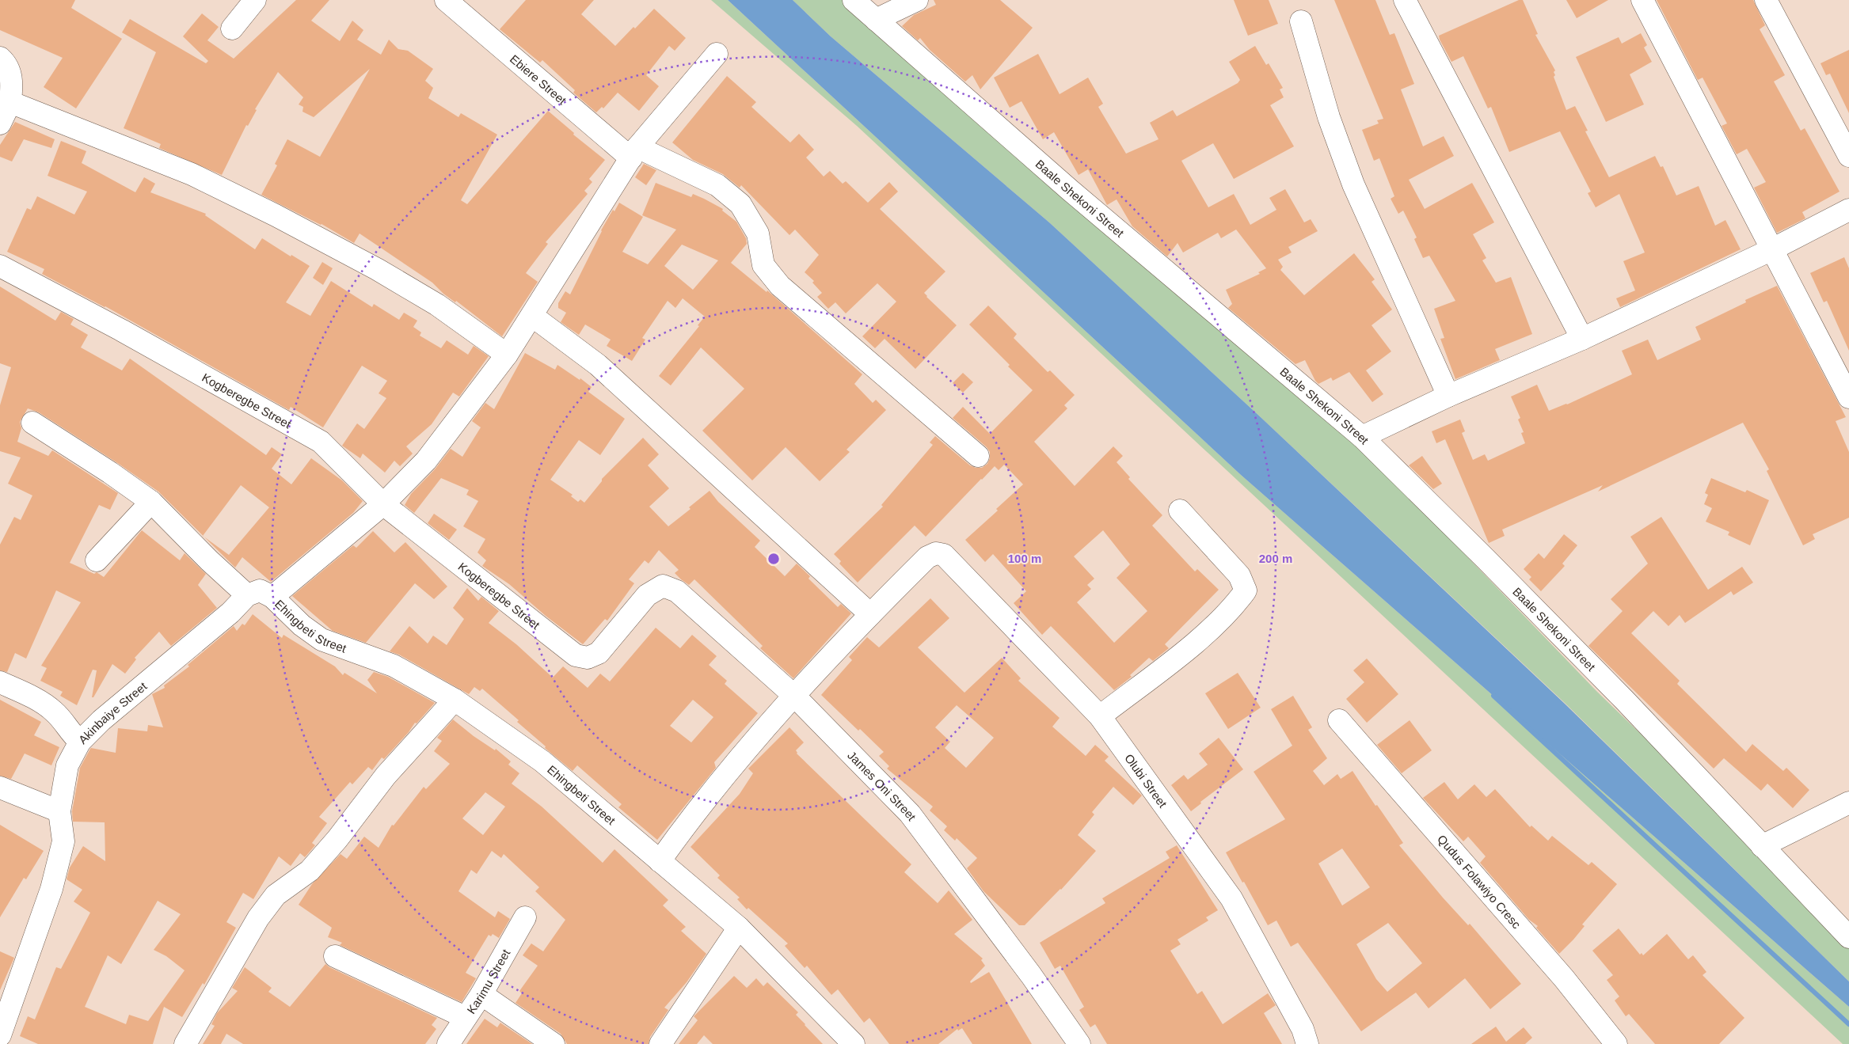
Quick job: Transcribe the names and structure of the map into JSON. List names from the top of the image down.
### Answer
{
  "streets": {
    "street": [
      "Ebiere Street",
      "Baale Shekoni Street",
      "Kogberegbe Street",
      "Ehingbeti Street",
      "Akinbaiye Street",
      "Olubi Street",
      "James Oni Street",
      "Qudus Folawiyo Cresc",
      "Karimu Street"
    ]
  },
  "crossings": [
    ["Kogberegbe Street", "James Oni Street"]
  ],
  "rings": ["100 m", "200 m"]
}
